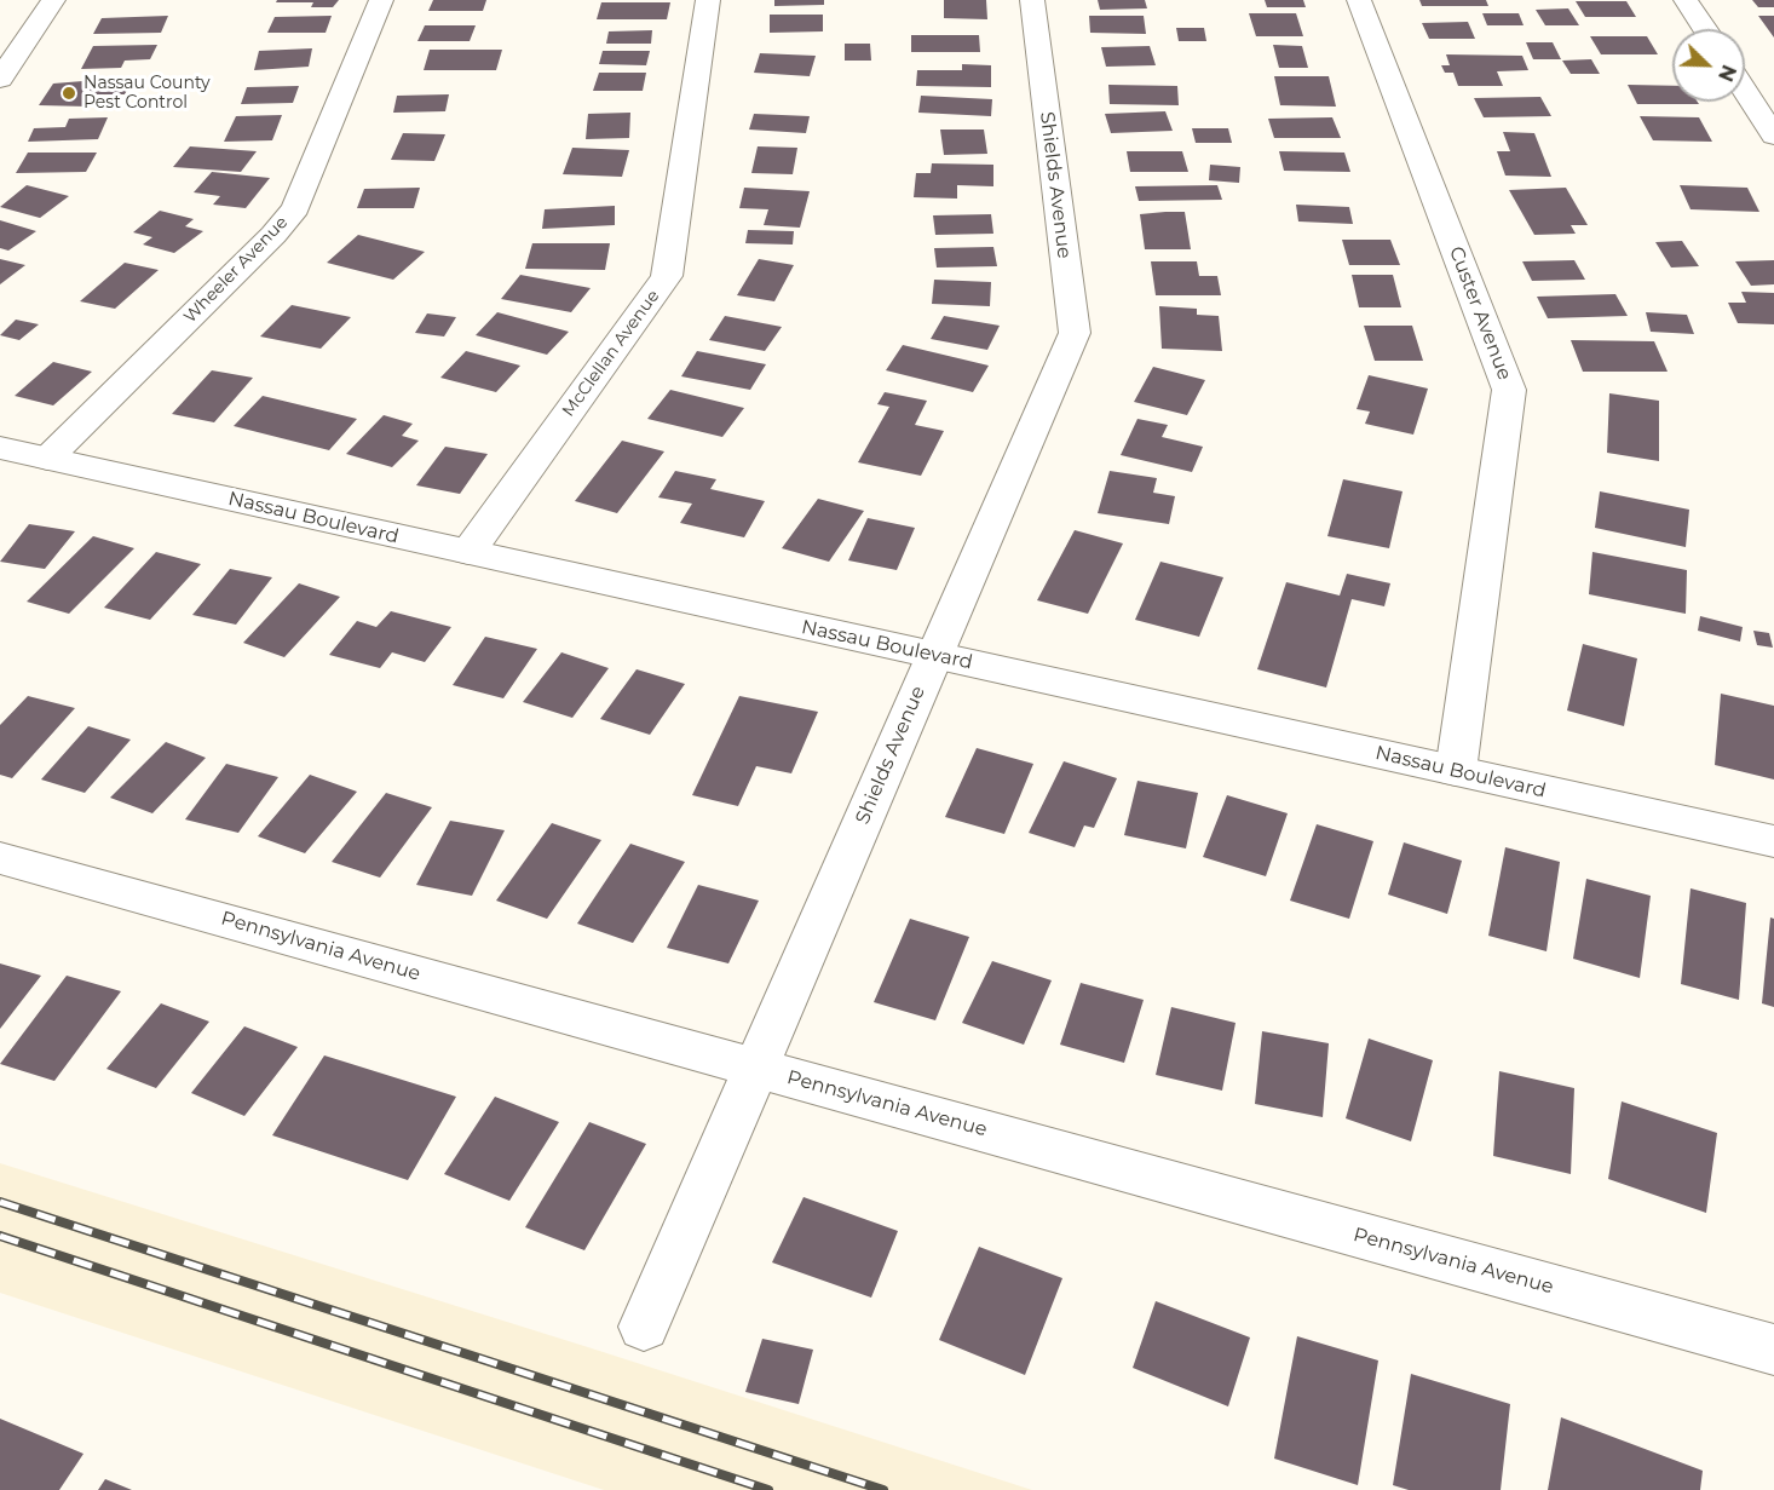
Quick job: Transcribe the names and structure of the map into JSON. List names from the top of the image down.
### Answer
{
  "streets": {
    "street": [
      "Shields Avenue",
      "Wheeler Avenue",
      "Custer Avenue",
      "McClellan Avenue",
      "Nassau Boulevard",
      "Pennsylvania Avenue"
    ]
  },
  "crossings": [
    ["Shields Avenue", "Nassau Boulevard"],
    ["Shields Avenue", "Pennsylvania Avenue"],
    ["Wheeler Avenue", "Nassau Boulevard"],
    ["Custer Avenue", "Nassau Boulevard"],
    ["McClellan Avenue", "Nassau Boulevard"]
  ],
  "places": ["Nassau County Pest Control"],
  "north": "bottom right"
}
